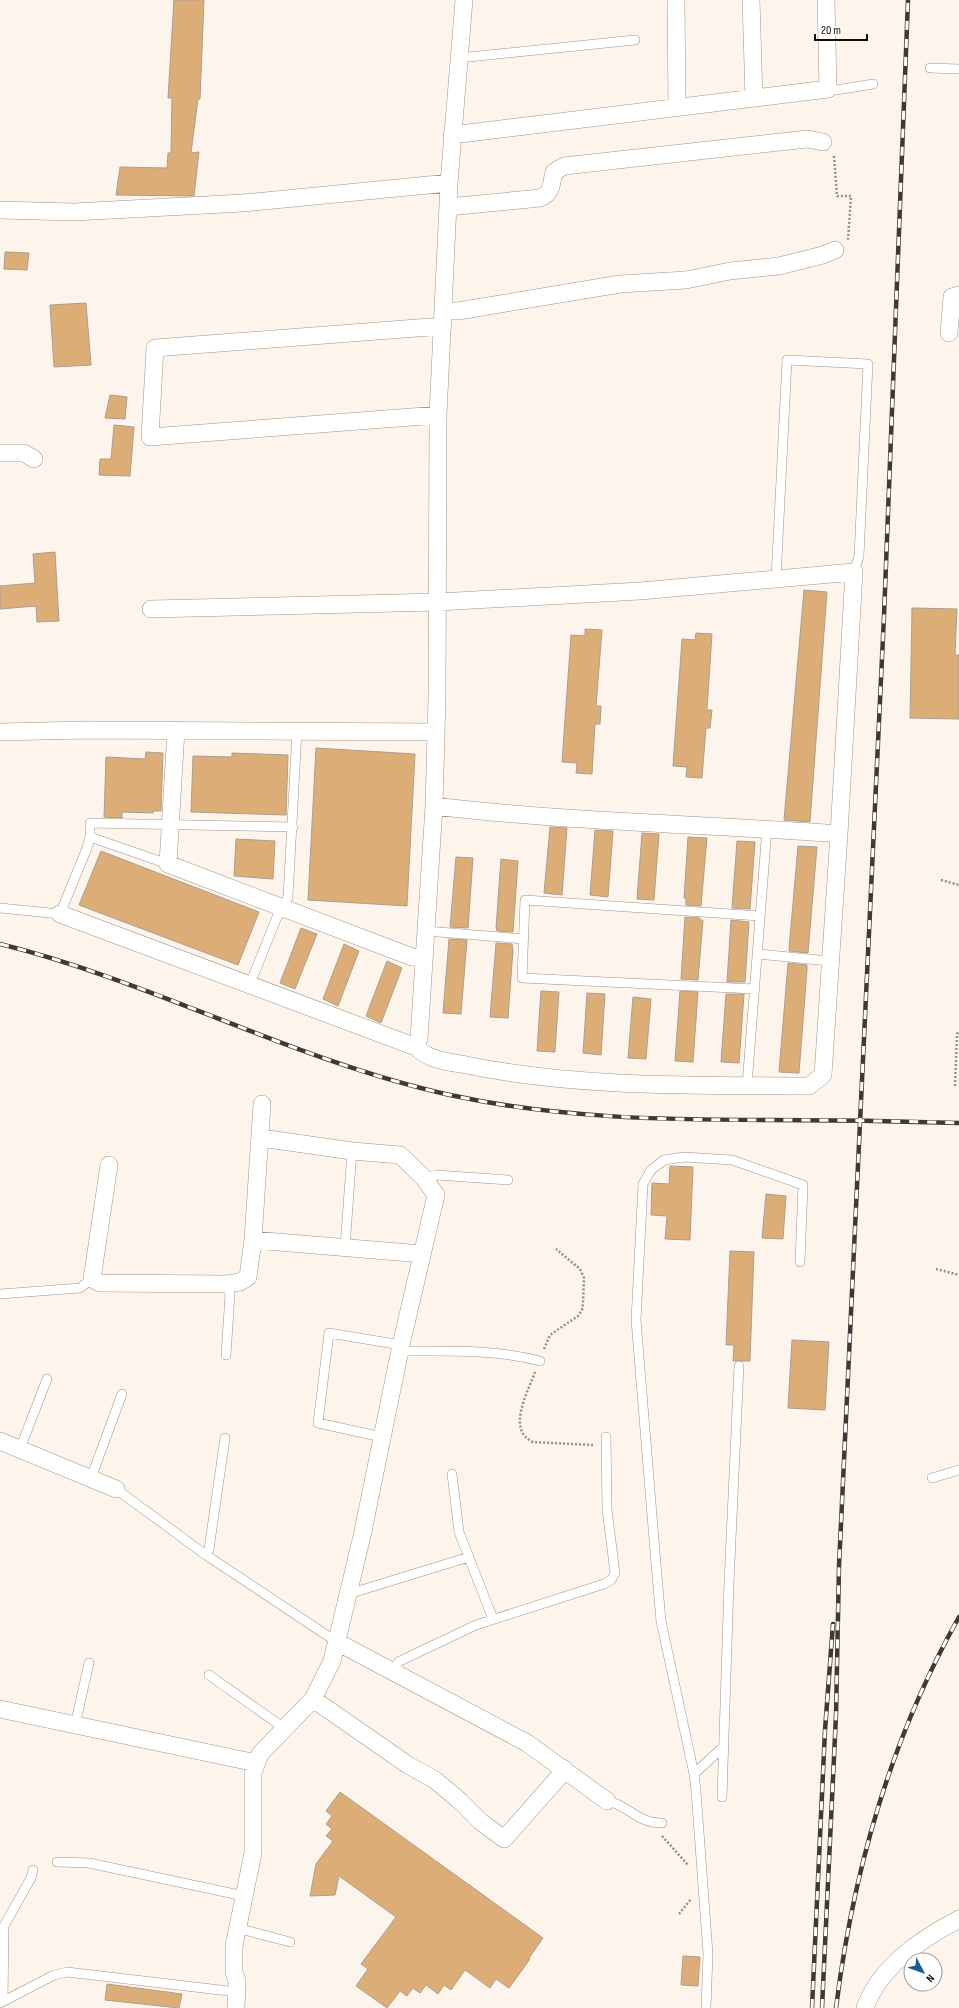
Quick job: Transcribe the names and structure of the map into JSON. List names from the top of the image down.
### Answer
{
  "scale_bar": "20 m",
  "north": "bottom right"
}
